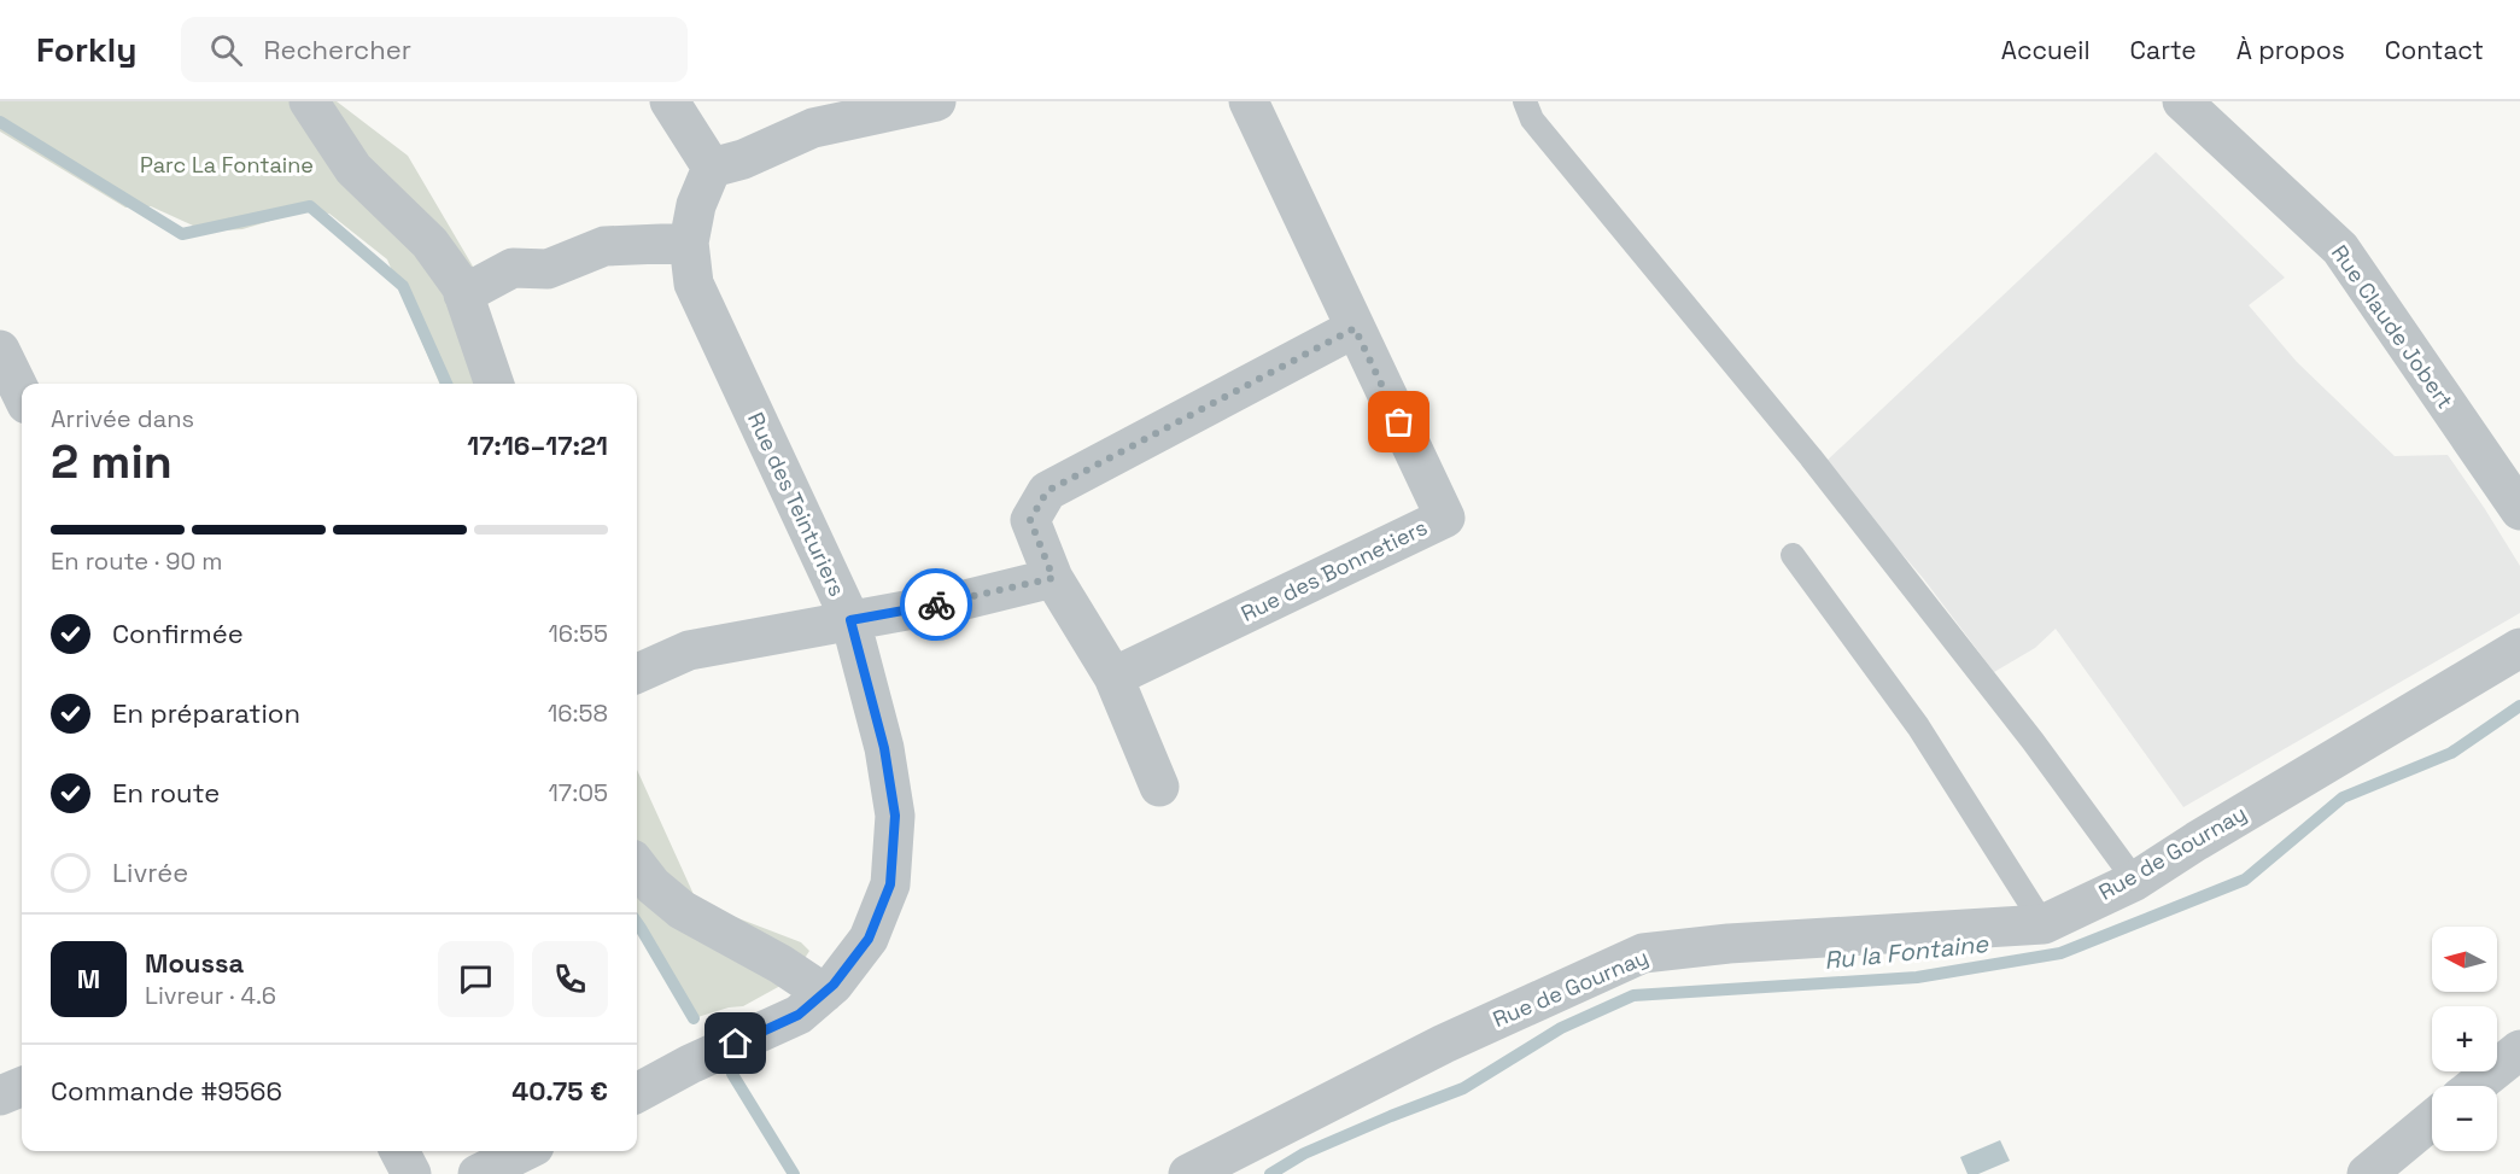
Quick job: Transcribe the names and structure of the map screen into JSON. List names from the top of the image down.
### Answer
{
  "streets": {
    "street": [
      "Rue Claude Jobert",
      "Rue des Teinturiers",
      "Rue des Bonnetiers",
      "Rue de Gournay"
    ]
  },
  "water": ["Ru la Fontaine"],
  "parks": ["Parc La Fontaine"],
  "north": "left",
  "page": {
    "header": "Forkly",
    "search": "Rechercher",
    "nav": [
      "Accueil",
      "Carte",
      "À propos",
      "Contact"
    ],
    "heading": ["2 min", "Arrivée dans", "17:16–17:21"],
    "panel": [
      "Moussa",
      "Livreur · 4.6",
      "Commande #9566",
      "40.75 €"
    ],
    "bar": "En route · 90 m",
    "list": [
      ["Confirmée", "16:55"],
      ["En préparation", "16:58"],
      ["En route", "17:05"],
      "Livrée"
    ],
    "map_buttons": ["+", "−"],
    "round": "M"
  }
}
